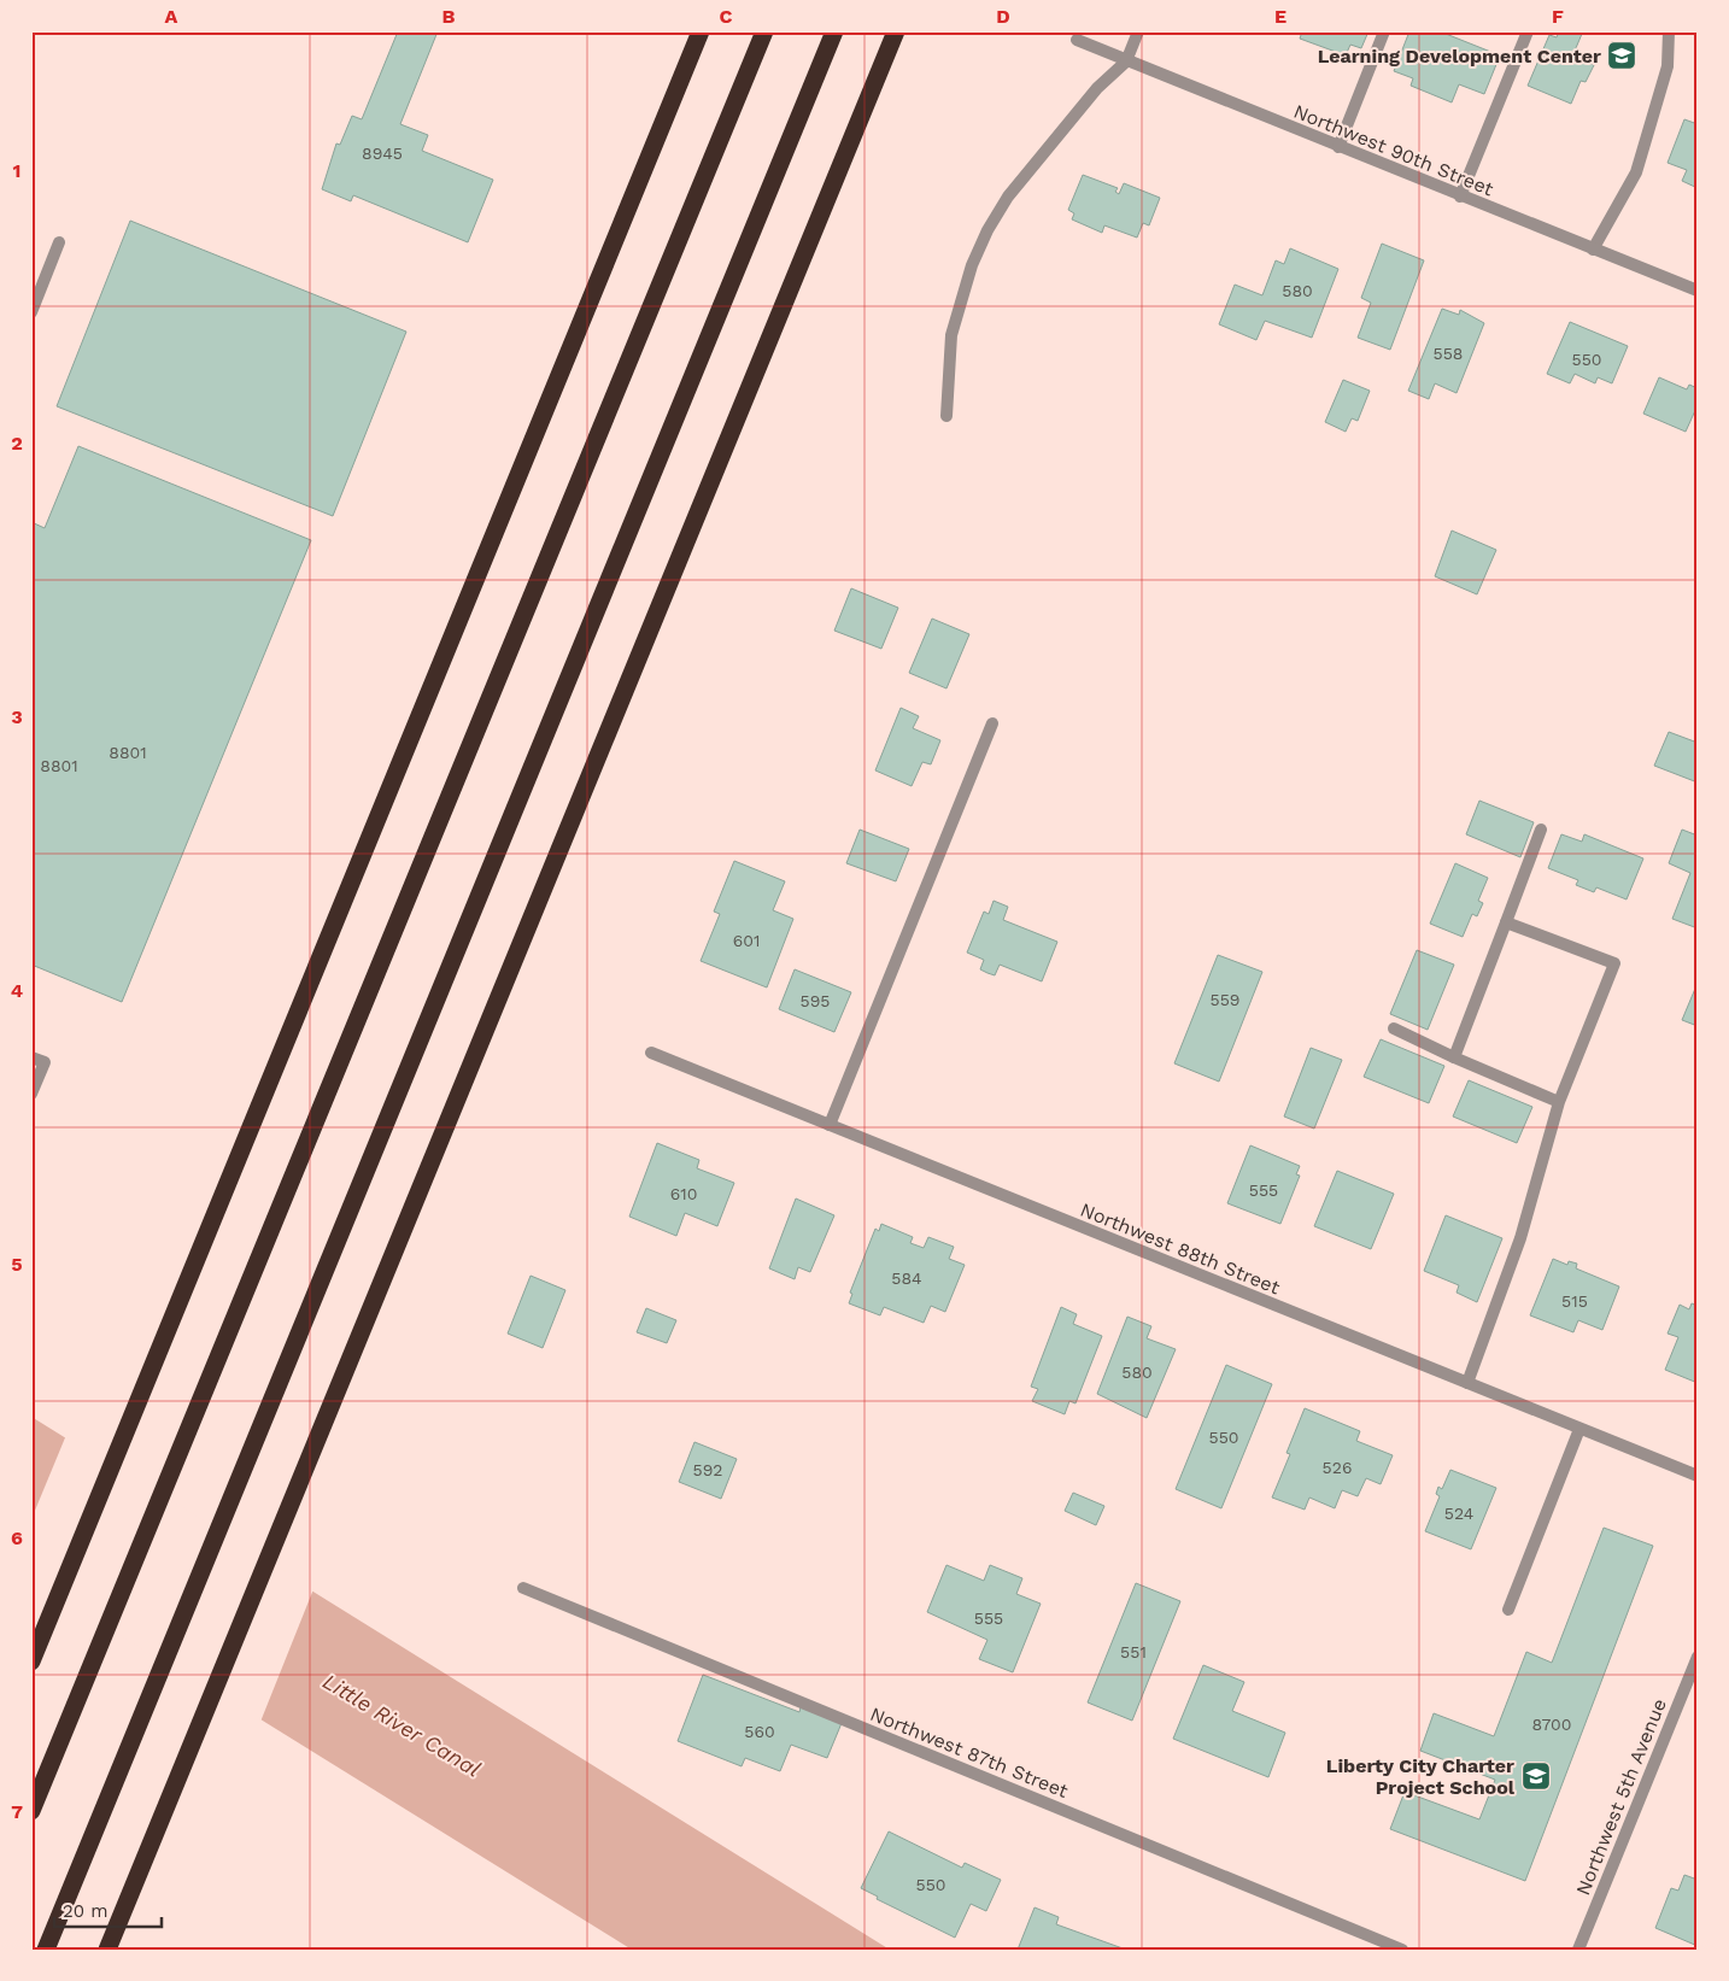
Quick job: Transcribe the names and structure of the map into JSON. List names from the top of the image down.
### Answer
{
  "streets": {
    "street": [
      "Northwest 90th Street",
      "Northwest 88th Street",
      "Northwest 87th Street",
      "Northwest 5th Avenue"
    ]
  },
  "water": ["Little River Canal"],
  "places": {
    "school or university": ["Learning Development Center", "Liberty City Charter Project School"]
  },
  "house_numbers": [
    "8945",
    "580",
    "558",
    "550",
    "8801",
    "8801",
    "601",
    "559",
    "595",
    "555",
    "610",
    "584",
    "515",
    "580",
    "550",
    "526",
    "592",
    "524",
    "555",
    "551",
    "8700",
    "560",
    "550"
  ],
  "scale_bar": "20 m",
  "grid": {
    "columns": [
      "A",
      "B",
      "C",
      "D",
      "E",
      "F"
    ],
    "rows": [
      "1",
      "2",
      "3",
      "4",
      "5",
      "6",
      "7"
    ]
  }
}
